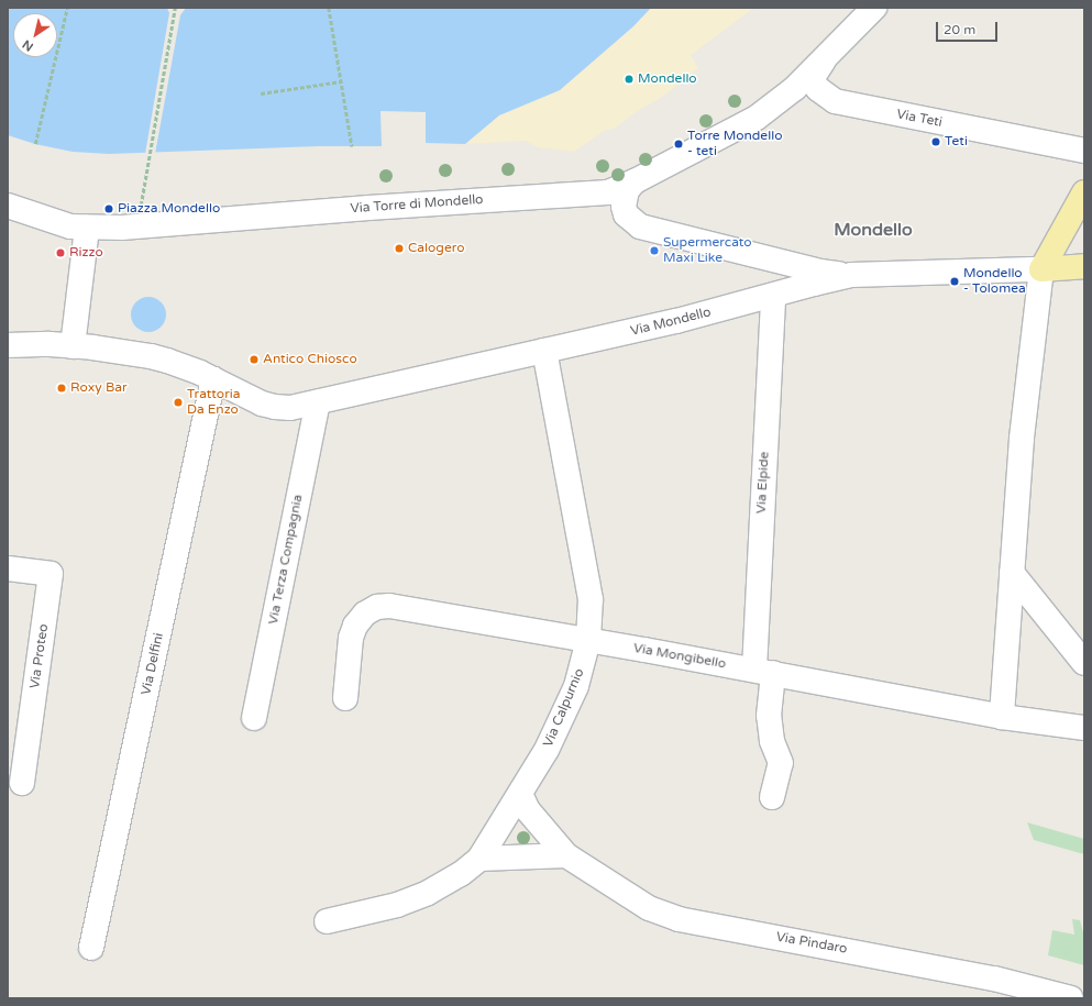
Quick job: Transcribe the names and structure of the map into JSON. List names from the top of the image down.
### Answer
{
  "streets": {
    "main road": ["Via Mondello"],
    "street": [
      "Via Teti",
      "Via Torre di Mondello",
      "Via Elpide",
      "Via Terza Compagnia",
      "Via Proteo",
      "Via Mongibello",
      "Via Delfini",
      "Via Calpurnio",
      "Via Pindaro"
    ]
  },
  "crossings": [
    ["Via Teti", "Via Torre di Mondello"],
    ["Via Mondello", "Via Elpide"],
    ["Via Mondello", "Via Terza Compagnia"],
    ["Via Mondello", "Via Delfini"],
    ["Via Mondello", "Via Calpurnio"],
    ["Via Elpide", "Via Mongibello"],
    ["Via Mongibello", "Via Calpurnio"],
    ["Via Calpurnio", "Via Pindaro"]
  ],
  "districts": ["Mondello"],
  "places": [
    "Mondello",
    "Teti",
    "Torre Mondello - teti",
    "Piazza Mondello",
    "Calogero",
    "Supermercato Maxi Like",
    "Rizzo",
    "Mondello - Tolomea",
    "Antico Chiosco",
    "Roxy Bar",
    "Trattoria Da Enzo"
  ],
  "scale_bar": "20 m",
  "north": "bottom left"
}
